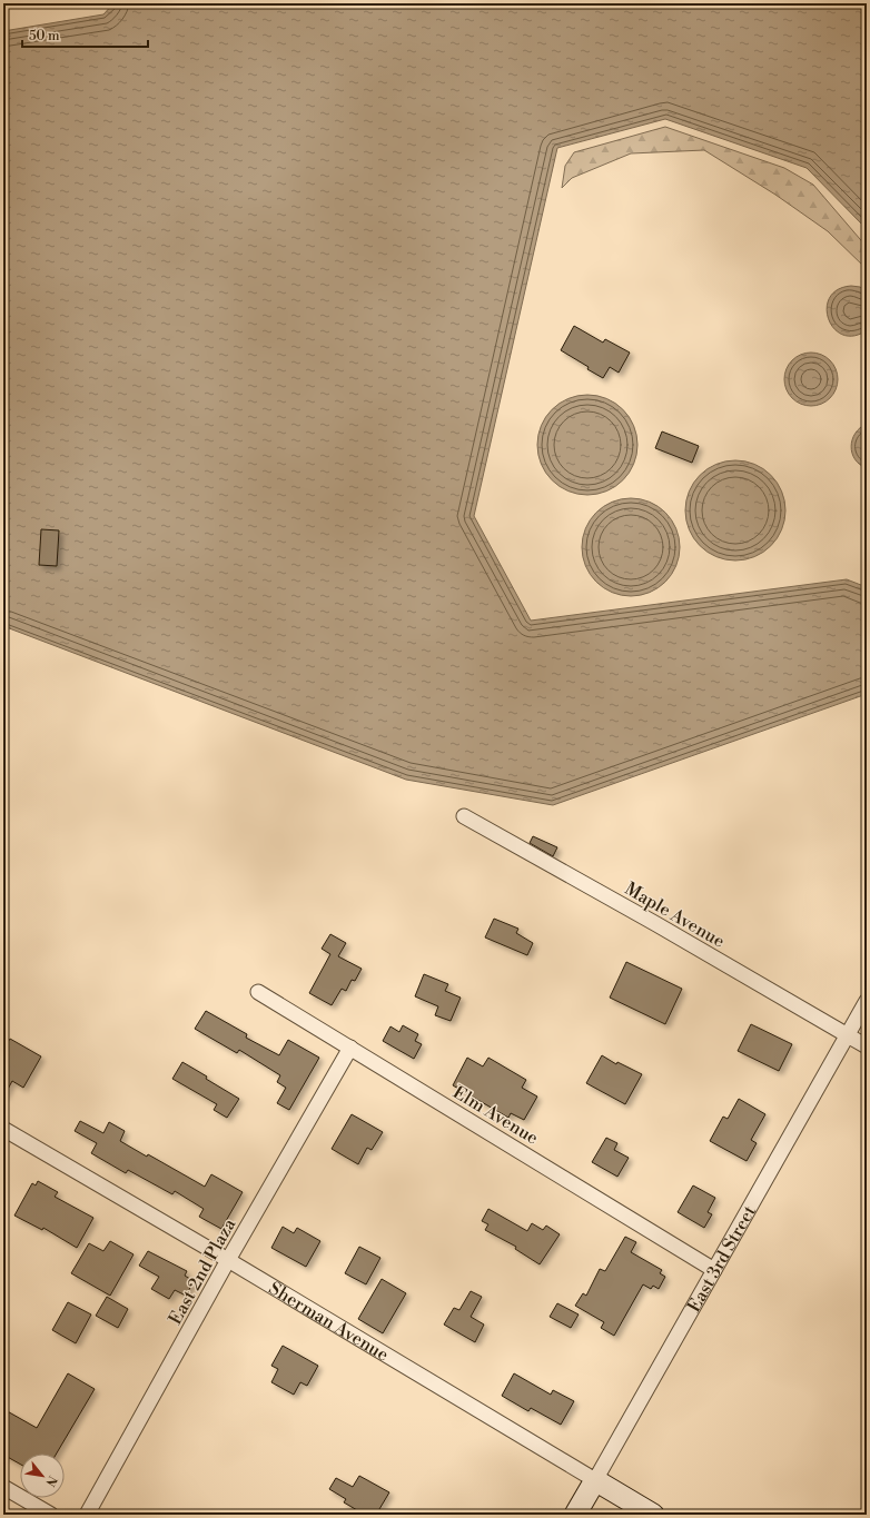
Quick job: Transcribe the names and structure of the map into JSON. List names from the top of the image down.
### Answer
{
  "streets": {
    "street": [
      "Maple Avenue",
      "Elm Avenue",
      "East 3rd Street",
      "East 2nd Plaza",
      "Sherman Avenue"
    ]
  },
  "crossings": [
    ["Maple Avenue", "East 3rd Street"],
    ["Elm Avenue", "East 3rd Street"],
    ["Elm Avenue", "East 2nd Plaza"],
    ["East 3rd Street", "Sherman Avenue"],
    ["East 2nd Plaza", "Sherman Avenue"]
  ],
  "scale_bar": "50 m",
  "north": "bottom right"
}
